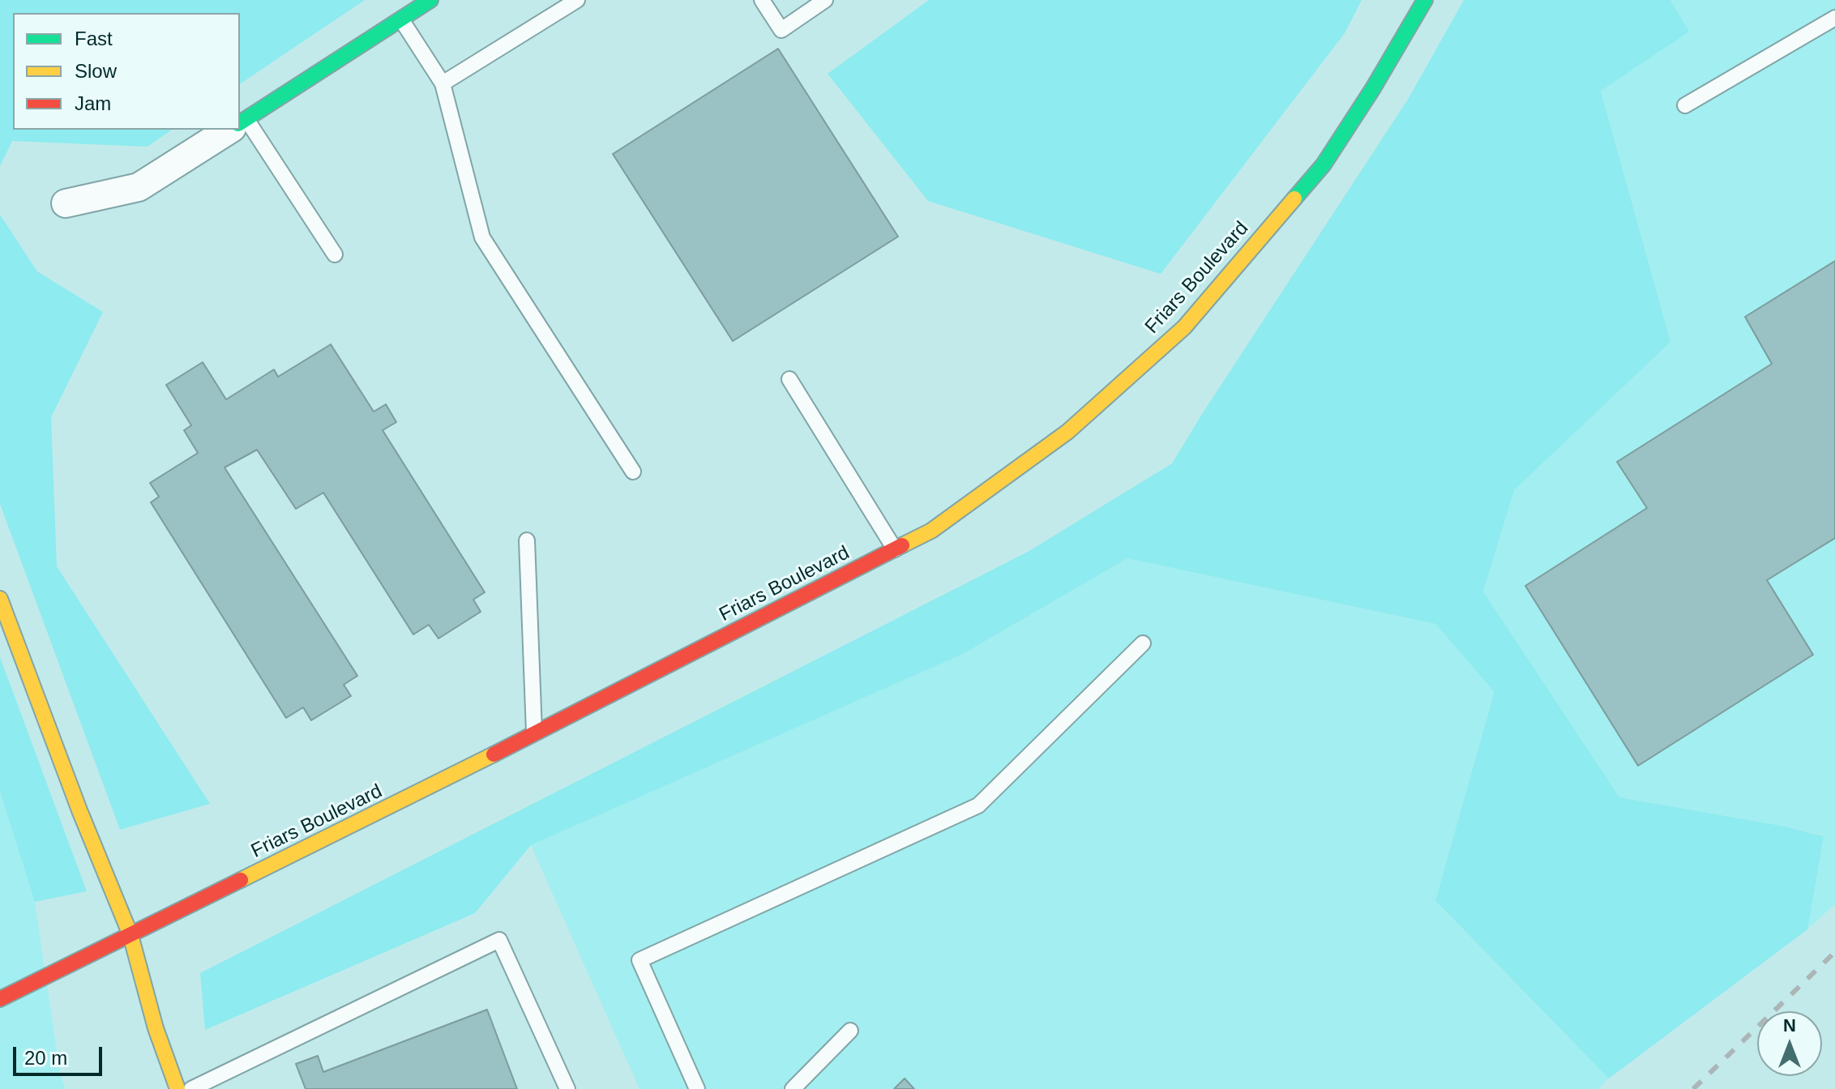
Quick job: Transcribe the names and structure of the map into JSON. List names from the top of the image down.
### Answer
{
  "streets": {
    "main road": ["Friars Boulevard"]
  },
  "legend": ["Fast", "Slow", "Jam"],
  "scale_bar": "20 m",
  "north": "top"
}
